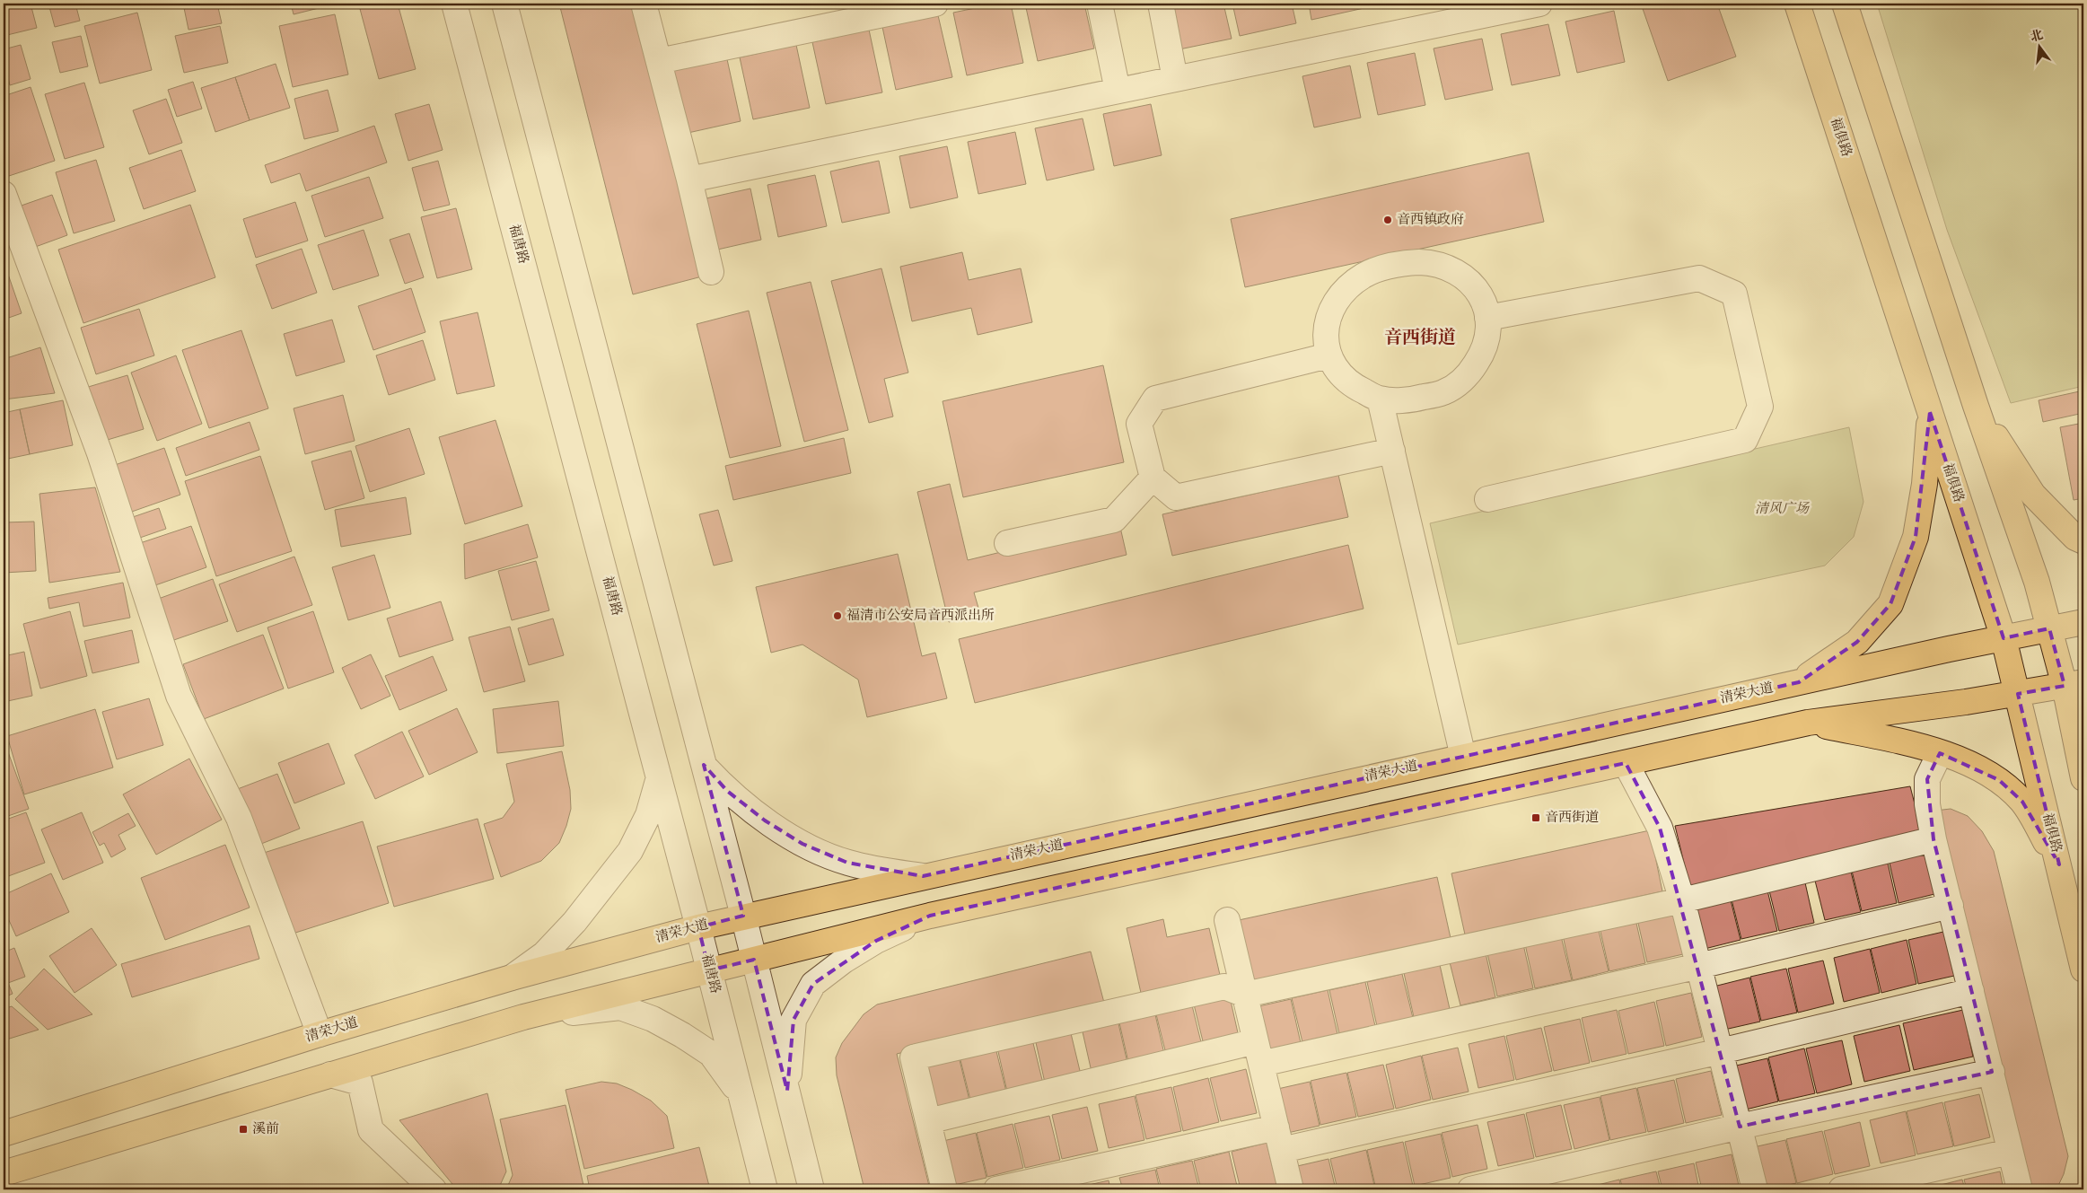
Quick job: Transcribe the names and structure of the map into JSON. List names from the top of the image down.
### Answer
{
  "streets": {
    "main road": ["福俱路", "清荣大道"],
    "street": ["福唐路"]
  },
  "crossings": [
    ["福俱路", "清荣大道"],
    ["福唐路", "清荣大道"]
  ],
  "districts": ["音西街道"],
  "parks": ["清风广场"],
  "places": {
    "other": ["音西镇政府", "福清市公安局音西派出所"],
    "transit": ["音西街道", "溪前"]
  },
  "north": "top"
}
